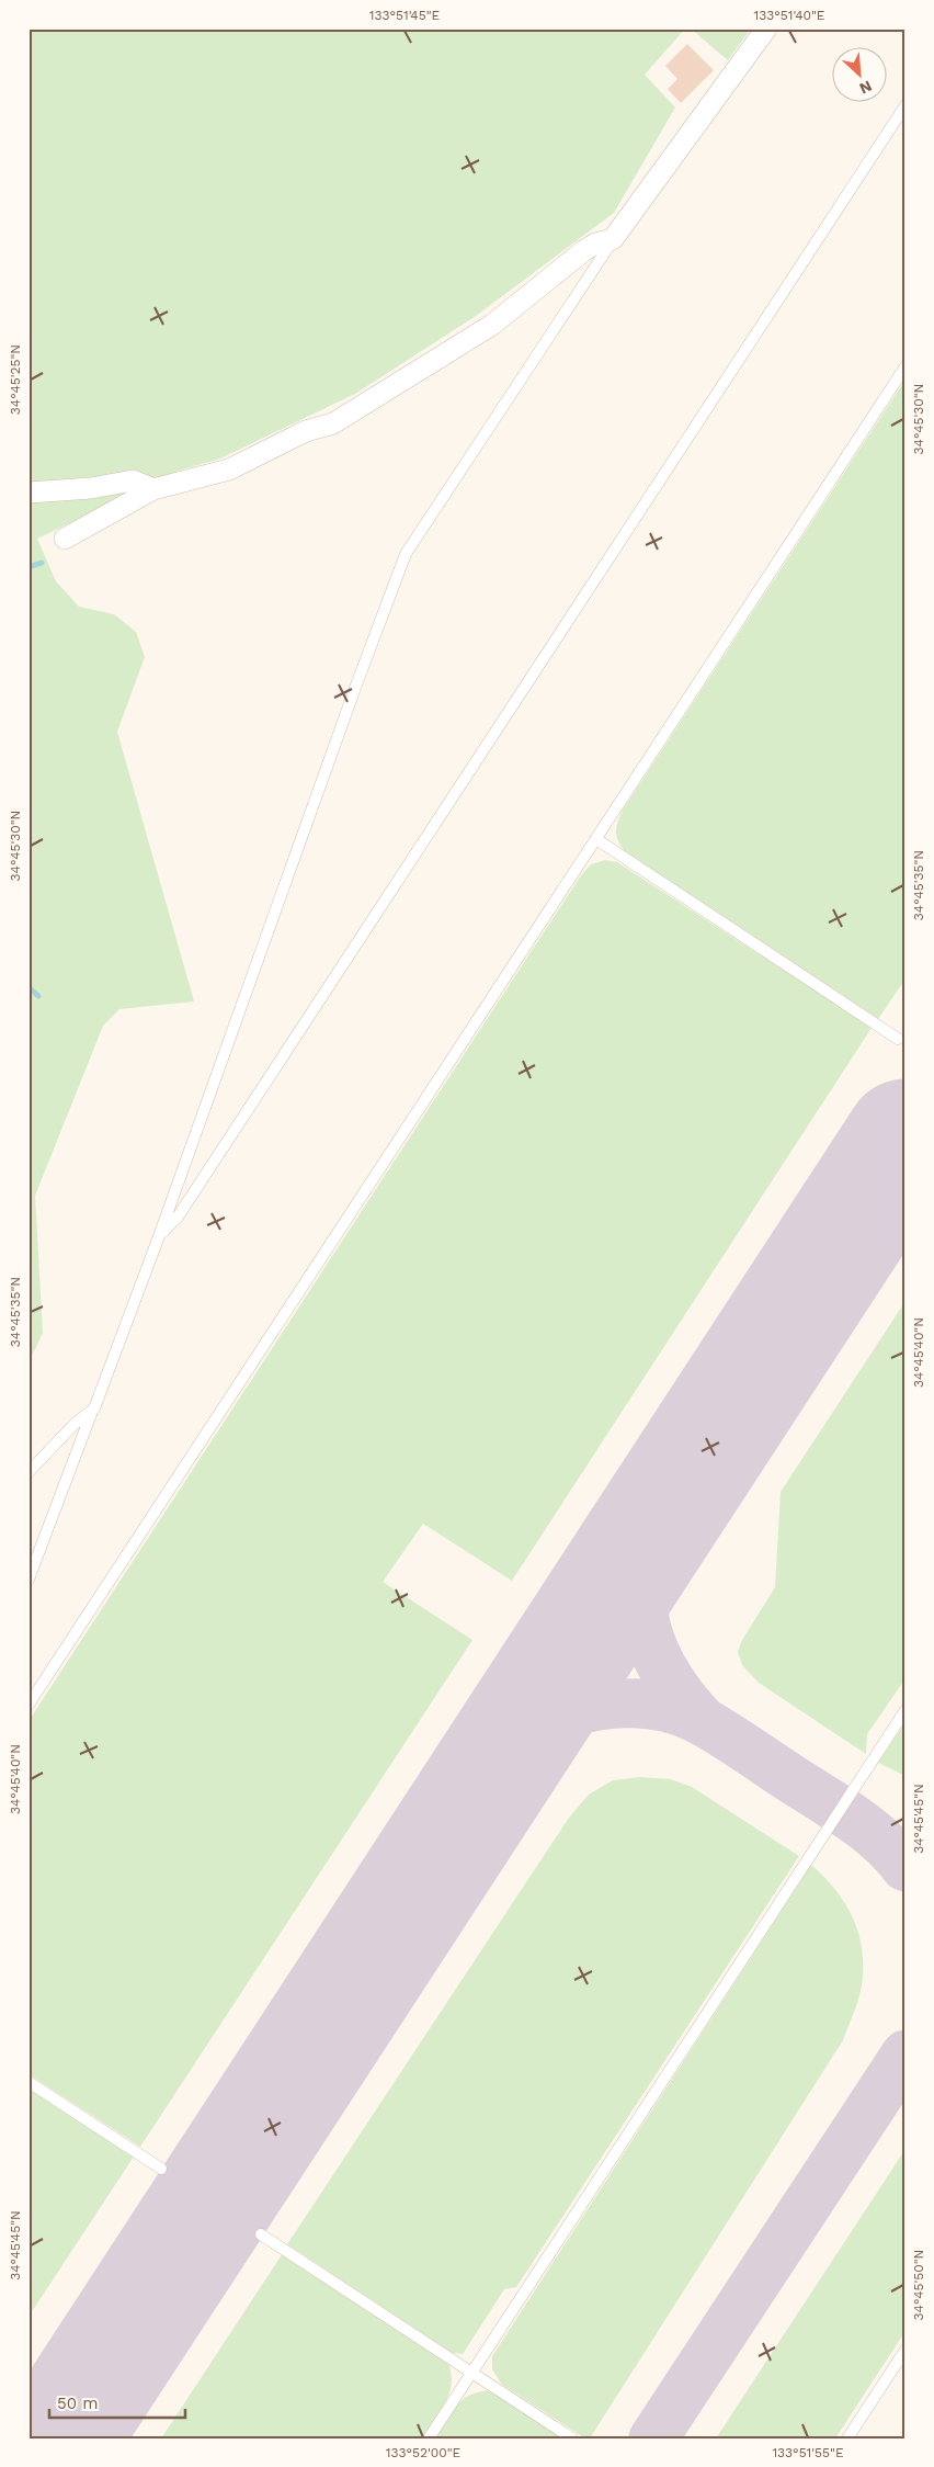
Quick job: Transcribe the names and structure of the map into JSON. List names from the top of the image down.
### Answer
{
  "scale_bar": "50 m",
  "north": "bottom right",
  "coordinates": [
    "133°51'45\"E",
    "133°51'40\"E",
    "34°45'25\"N",
    "34°45'30\"N",
    "34°45'35\"N",
    "34°45'40\"N",
    "34°45'45\"N",
    "34°45'50\"N",
    "133°52'00\"E",
    "133°51'55\"E"
  ]
}
